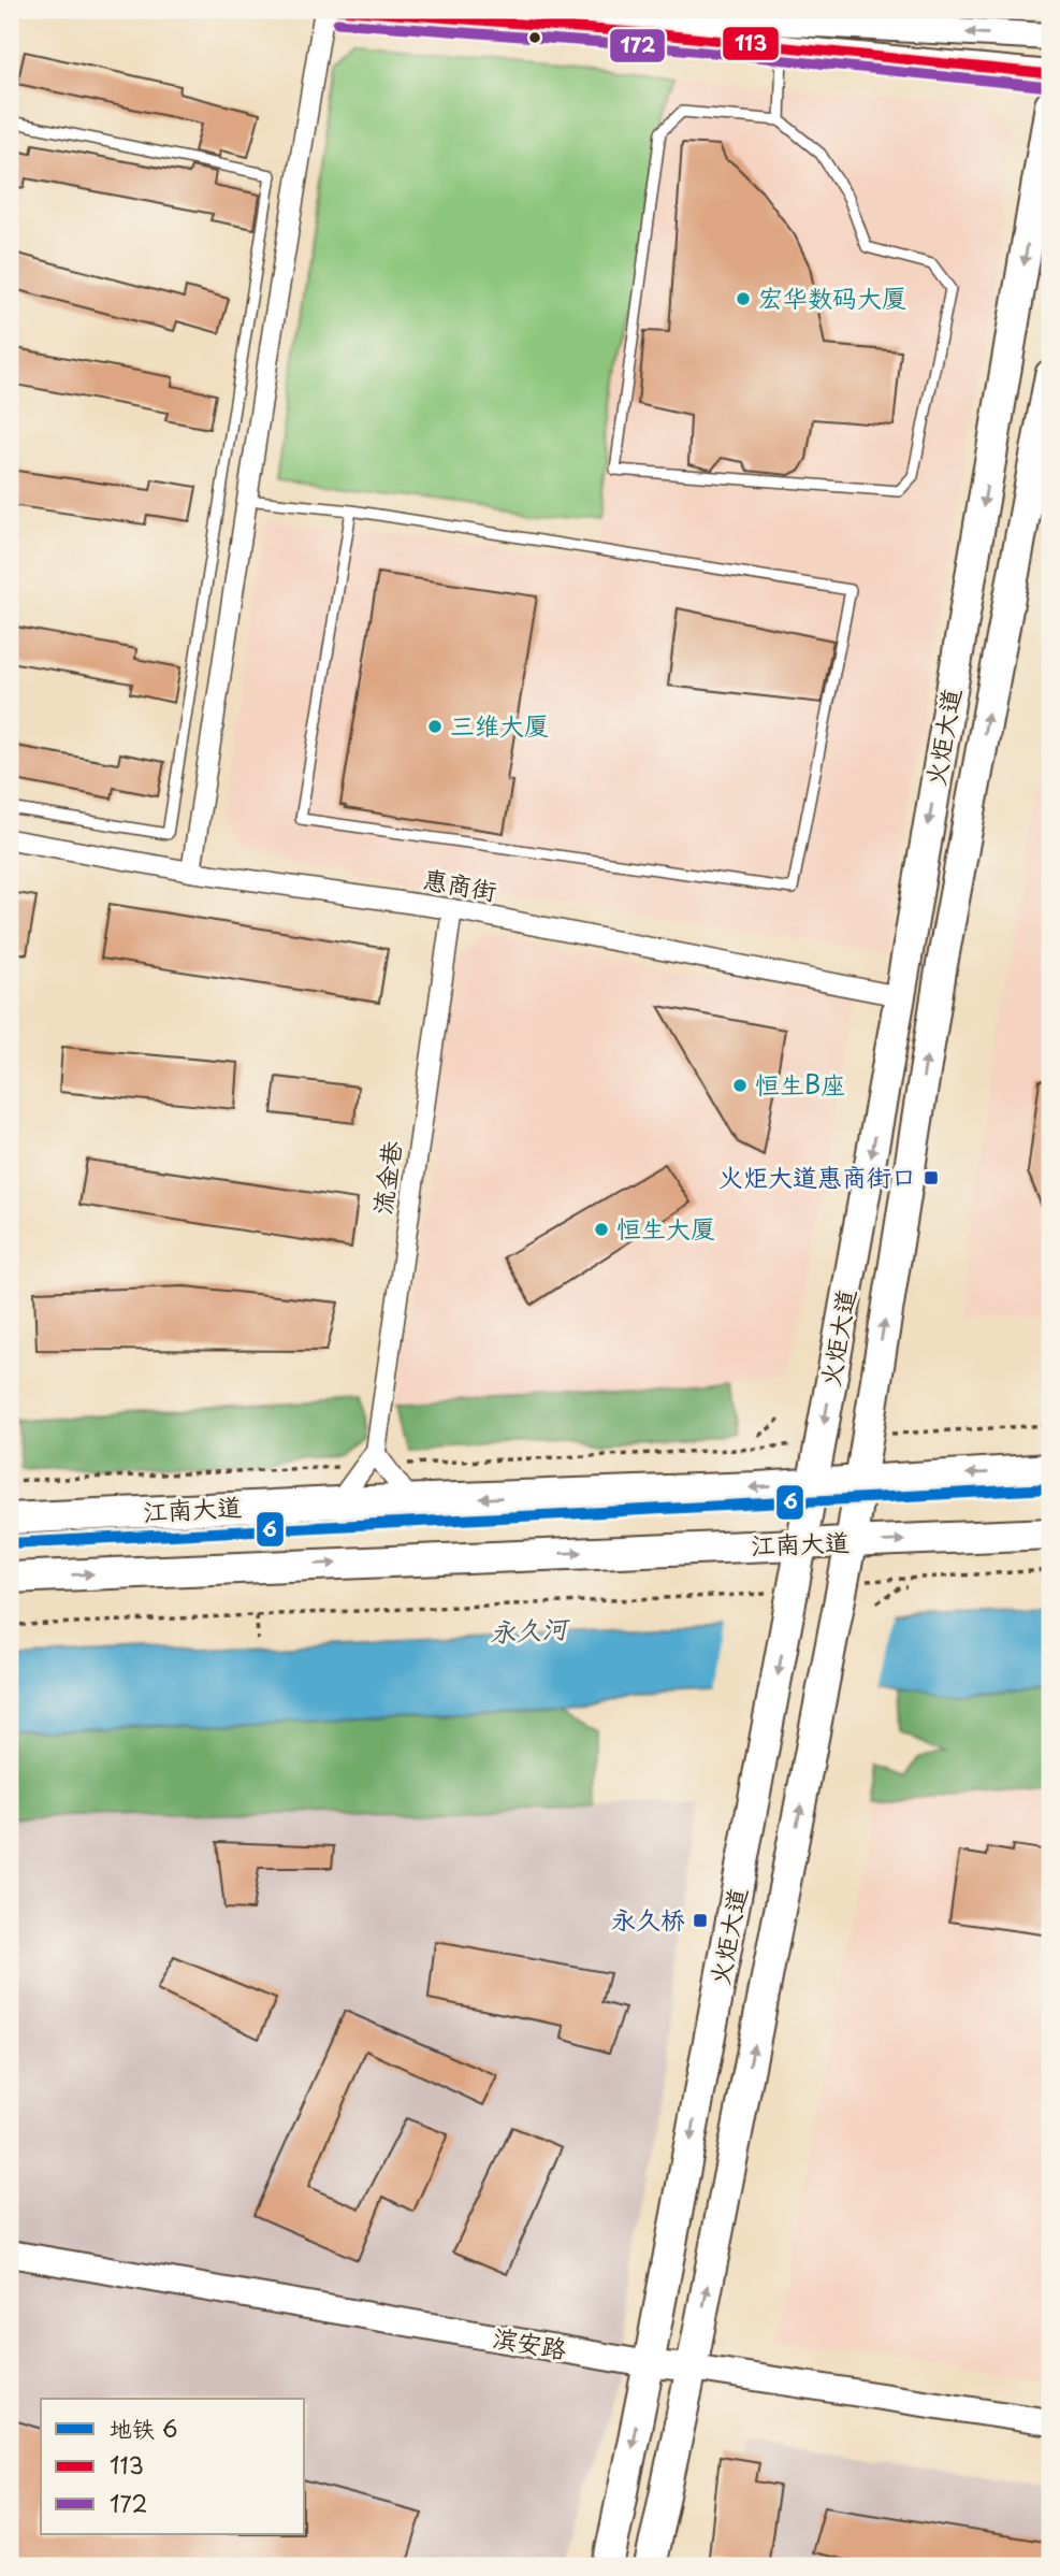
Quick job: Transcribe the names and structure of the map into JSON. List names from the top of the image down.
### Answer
{
  "streets": {
    "main road": ["火炬大道", "江南大道", "滨安路"],
    "street": ["惠商街", "流金巷"]
  },
  "crossings": [
    ["火炬大道", "惠商街"],
    ["火炬大道", "江南大道"],
    ["火炬大道", "滨安路"],
    ["惠商街", "流金巷"]
  ],
  "water": ["永久河"],
  "places": {
    "other": [
      "宏华数码大厦",
      "三维大厦",
      "恒生B座",
      "恒生大厦"
    ],
    "transit": ["火炬大道惠商街口", "永久桥"]
  },
  "lines": ["transit line 113", "transit line 172", "metro line 6"],
  "legend": ["地铁 6", "113", "172"]
}
